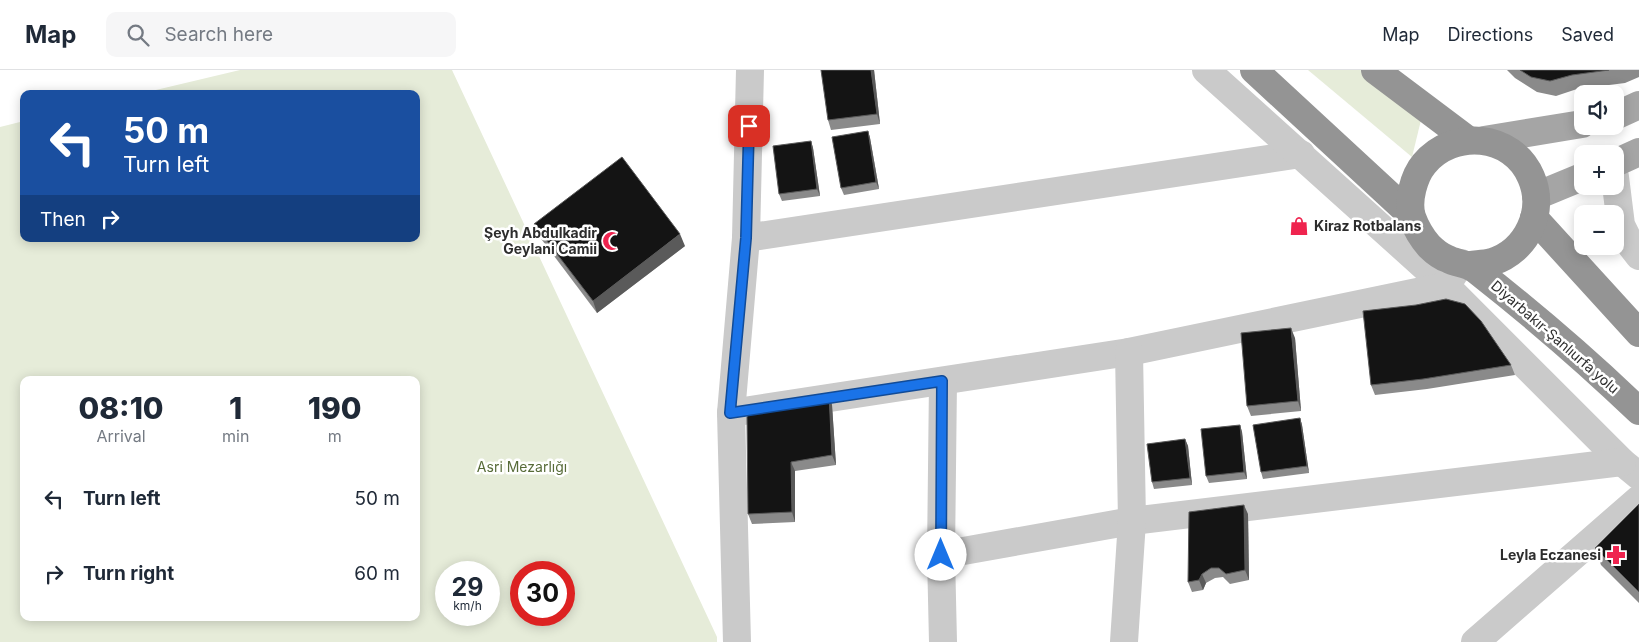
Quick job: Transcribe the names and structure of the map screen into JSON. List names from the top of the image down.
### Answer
{
  "streets": {
    "highway": ["Diyarbakır-Şanlıurfa yolu"]
  },
  "parks": ["Asri Mezarlığı"],
  "places": {
    "shop": ["Kiraz Rotbalans"],
    "mosque": ["Şeyh Abdulkadir Geylani Camii"],
    "pharmacy": ["Leyla Eczanesi"]
  },
  "page": {
    "header": "Map",
    "search": "Search here",
    "nav": ["Map", "Directions", "Saved"],
    "map_buttons": ["+", "−"],
    "turn": ["50 m", "Turn left"],
    "then": "Then",
    "eta": [
      "08:10",
      "Arrival",
      "1",
      "min",
      "190",
      "m"
    ],
    "list": [
      {
        "name": "Turn left",
        "value": "50 m"
      },
      {
        "name": "Turn right",
        "value": "60 m"
      }
    ],
    "speed": "29 km/h",
    "limit": "30"
  }
}
